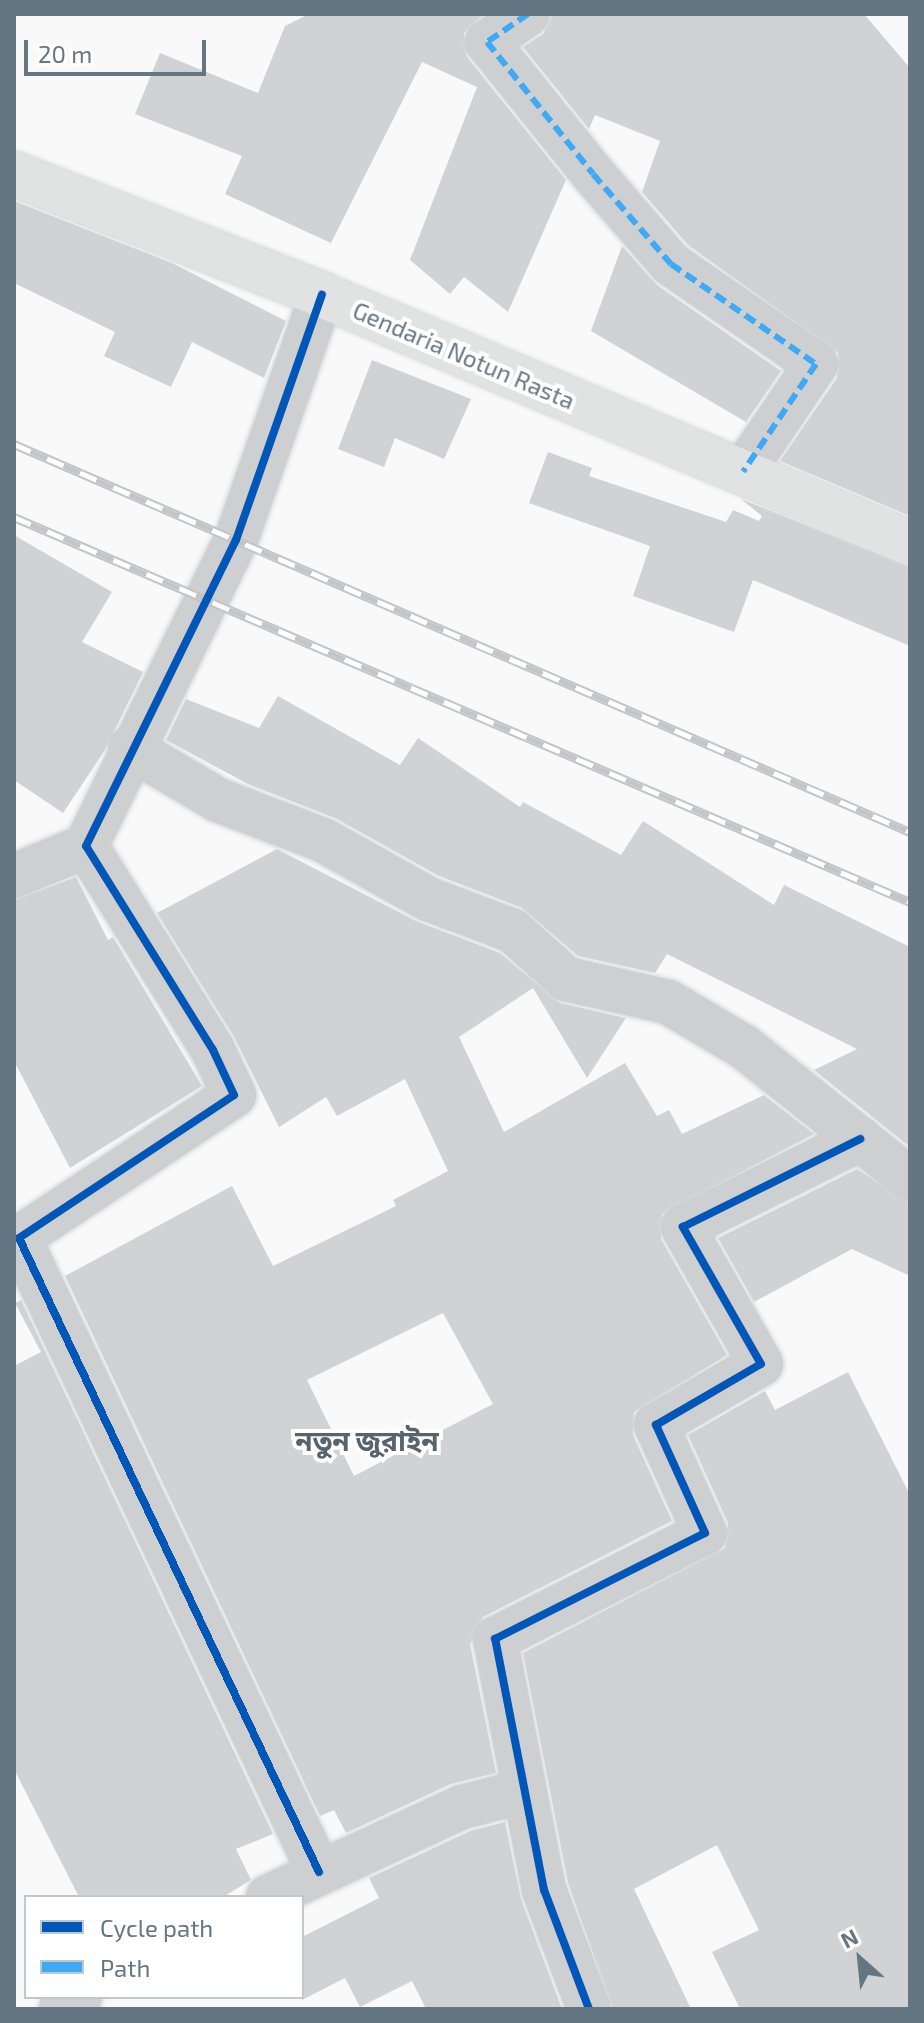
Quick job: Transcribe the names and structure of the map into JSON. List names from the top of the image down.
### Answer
{
  "streets": {
    "main road": ["Gendaria Notun Rasta"]
  },
  "districts": ["নতুন জুরাইন"],
  "legend": ["Cycle path", "Path"],
  "scale_bar": "20 m",
  "north": "top left"
}
